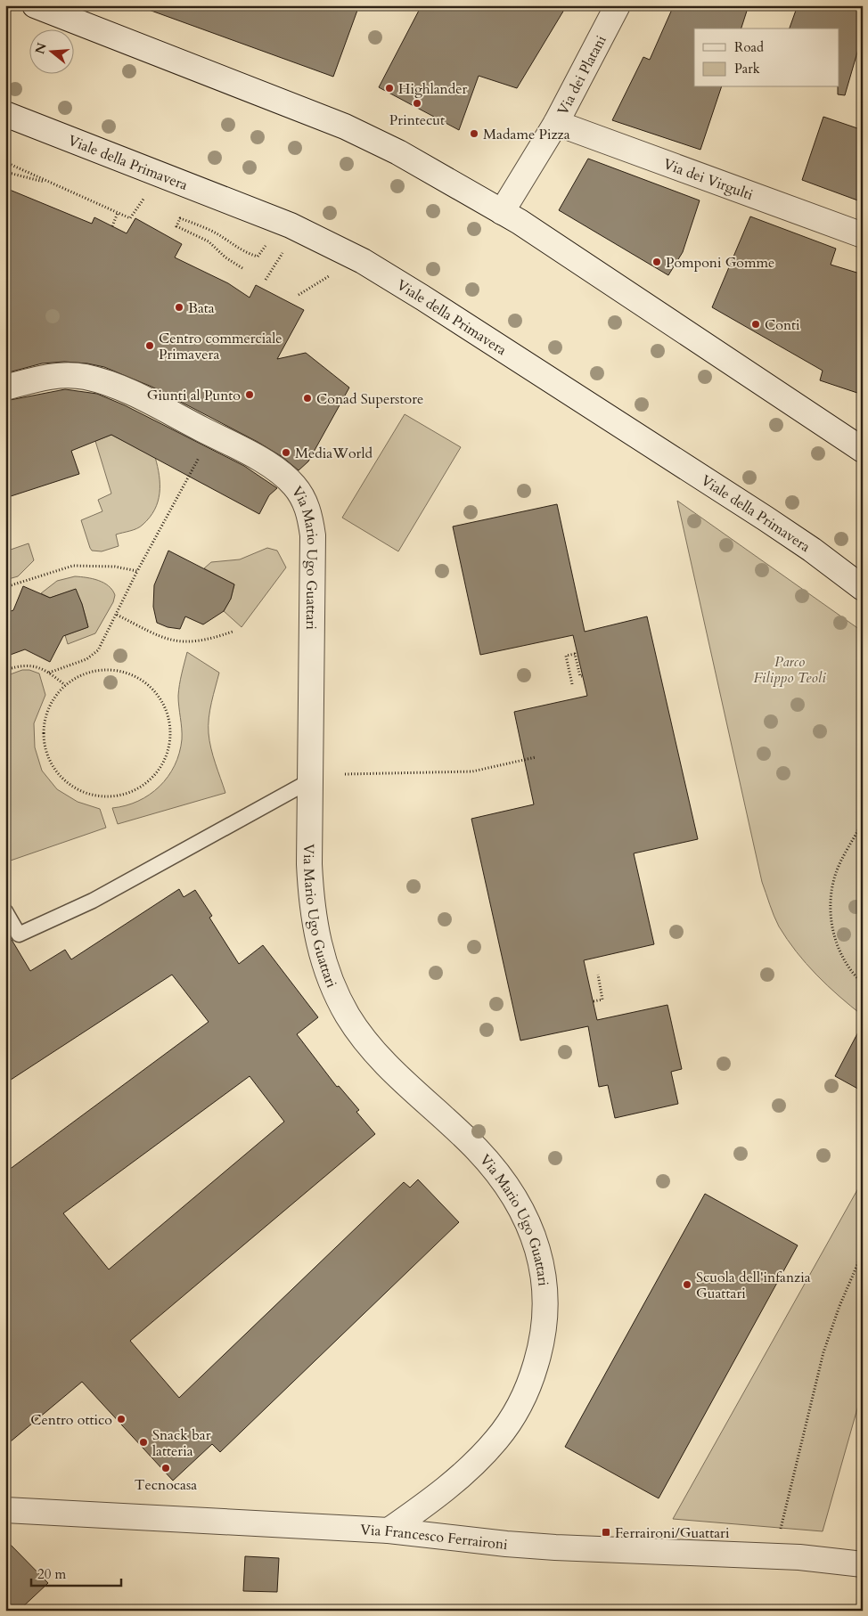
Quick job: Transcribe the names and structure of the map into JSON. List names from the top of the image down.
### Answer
{
  "streets": {
    "street": [
      "Via dei Platani",
      "Viale della Primavera",
      "Via dei Virgulti",
      "Via Mario Ugo Guattari",
      "Via Francesco Ferraironi"
    ]
  },
  "crossings": [
    ["Via dei Platani", "Via dei Virgulti"],
    ["Via Mario Ugo Guattari", "Via Francesco Ferraironi"]
  ],
  "parks": ["Parco Filippo Teoli"],
  "places": {
    "other": [
      "Highlander",
      "Printecut",
      "Madame Pizza",
      "Pomponi Gomme",
      "Bata",
      "Conti",
      "Centro commerciale Primavera",
      "Giunti al Punto",
      "Conad Superstore",
      "MediaWorld",
      "Scuola dell'infanzia Guattari",
      "Centro ottico",
      "Snack bar latteria",
      "Tecnocasa"
    ],
    "transit": ["Ferraironi/Guattari"]
  },
  "legend": ["Road", "Park"],
  "scale_bar": "20 m",
  "north": "left"
}
